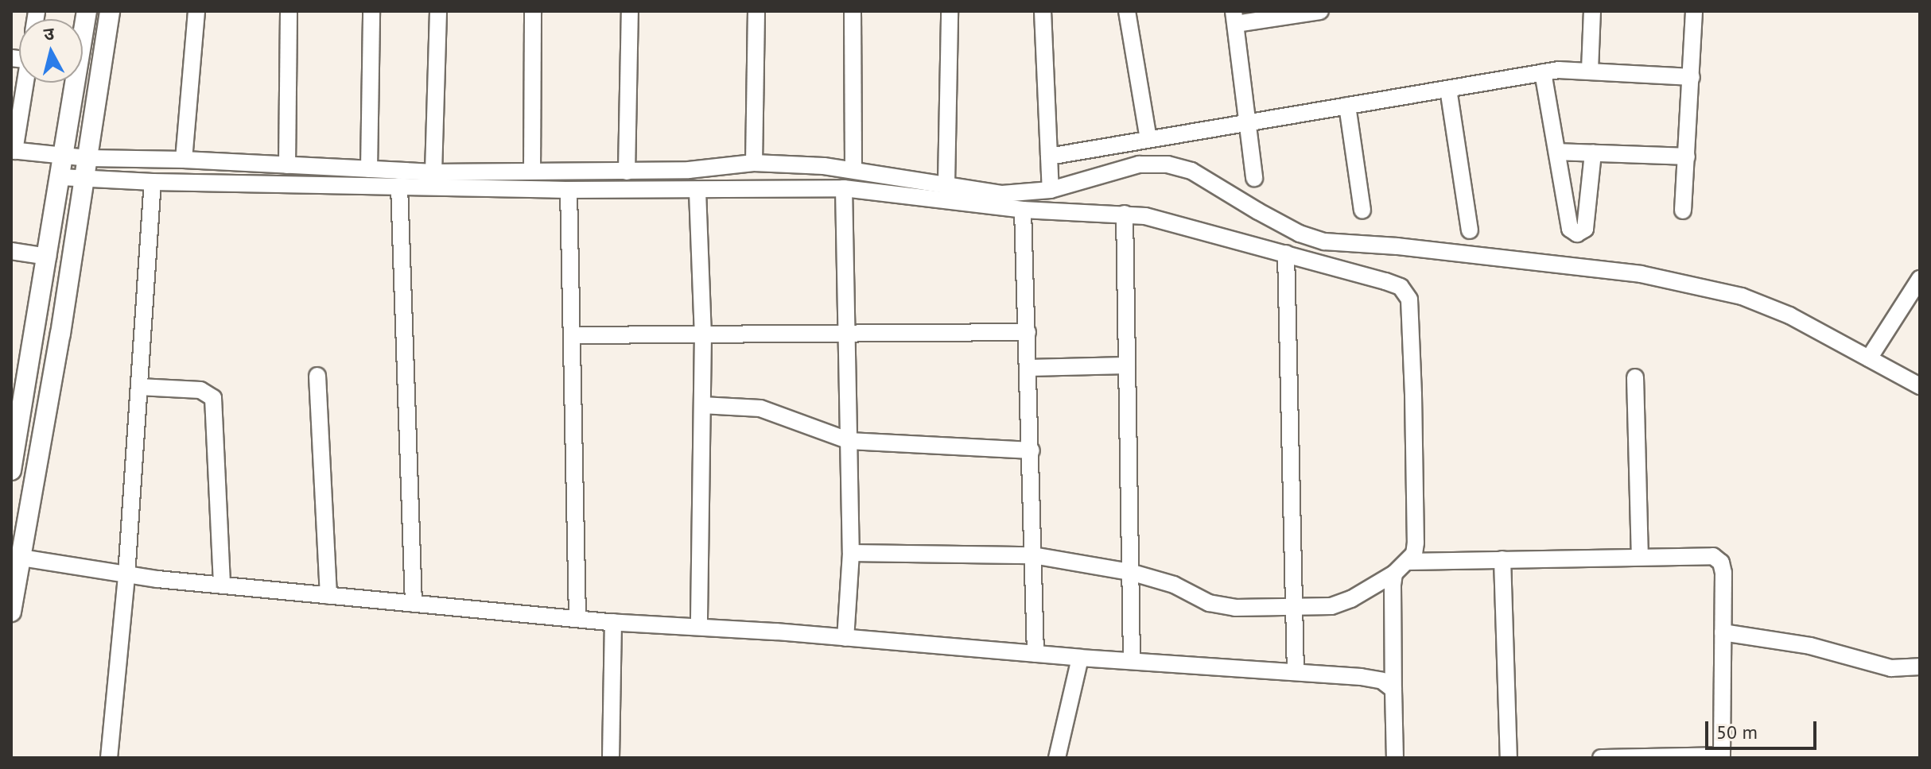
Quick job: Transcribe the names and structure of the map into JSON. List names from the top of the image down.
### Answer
{
  "scale_bar": "50 m",
  "north": "top"
}
